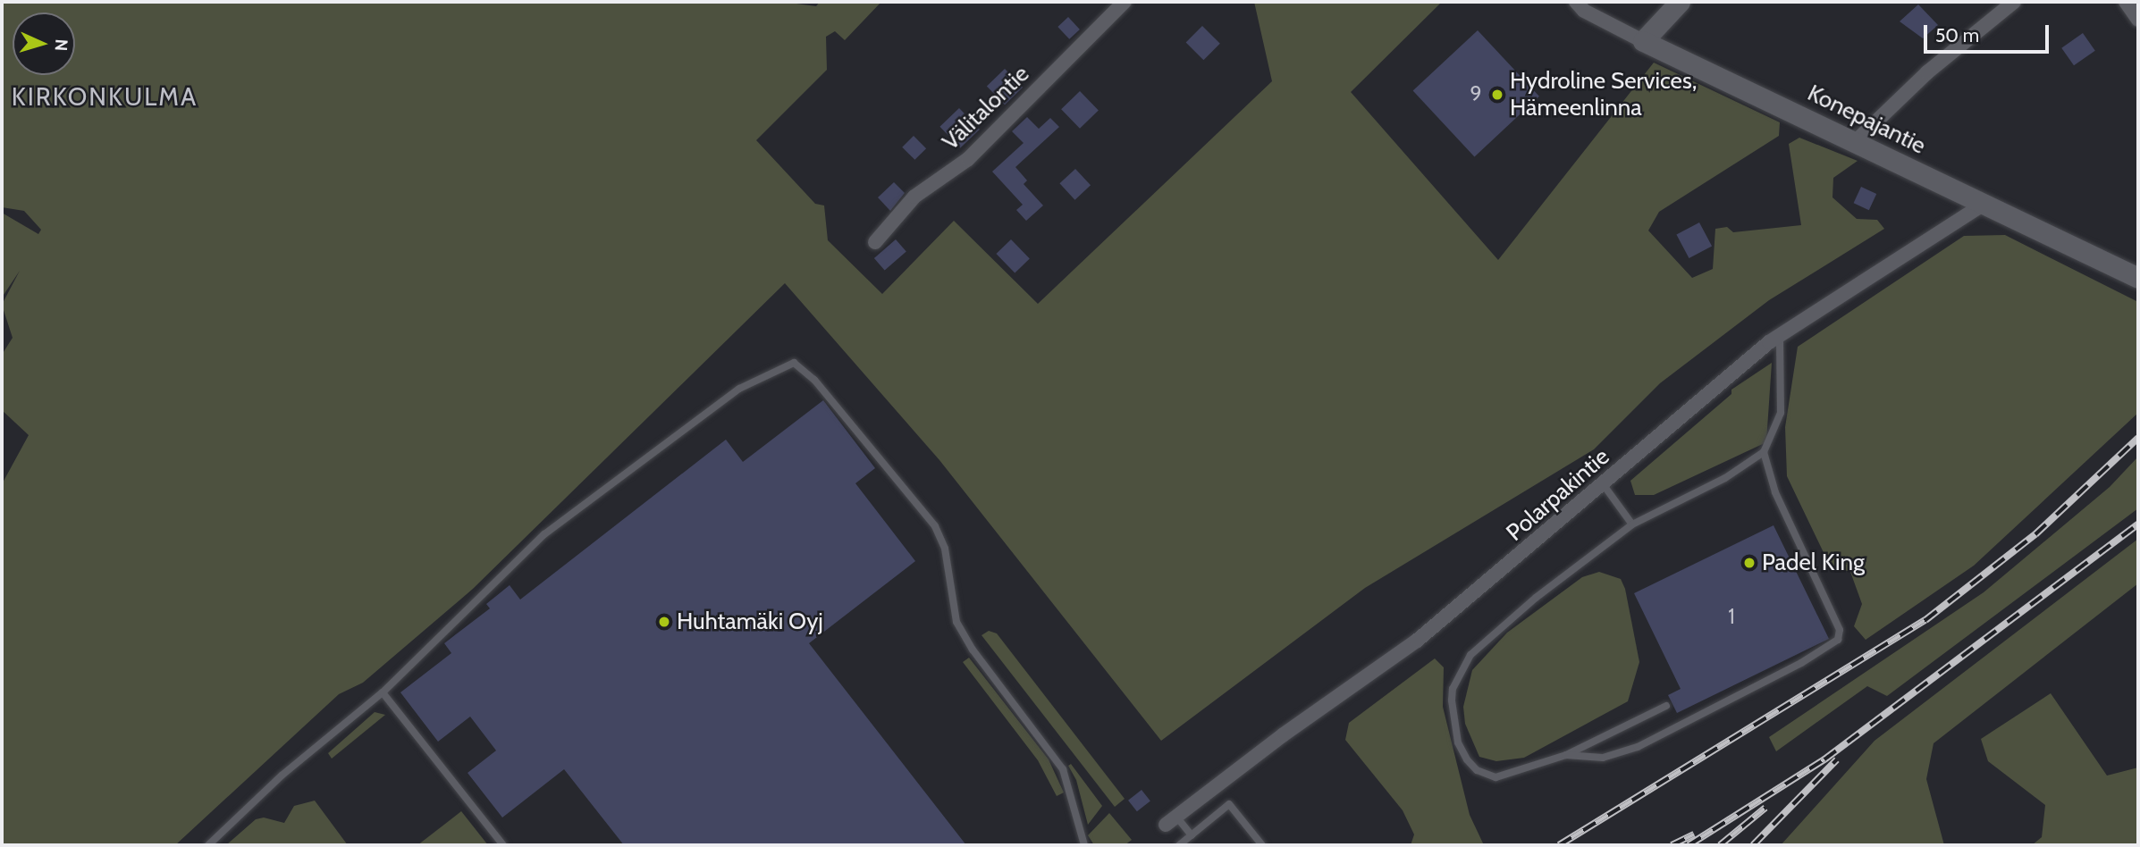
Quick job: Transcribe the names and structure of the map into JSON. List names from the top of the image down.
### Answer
{
  "streets": {
    "street": ["Välitalontie", "Konepajantie", "Polarpakintie"]
  },
  "crossings": [
    ["Konepajantie", "Polarpakintie"]
  ],
  "districts": ["KIRKONKULMA"],
  "places": ["Hydroline Services, Hämeenlinna", "Padel King", "Huhtamäki Oyj"],
  "house_numbers": ["9", "1"],
  "scale_bar": "50 m",
  "north": "right"
}
